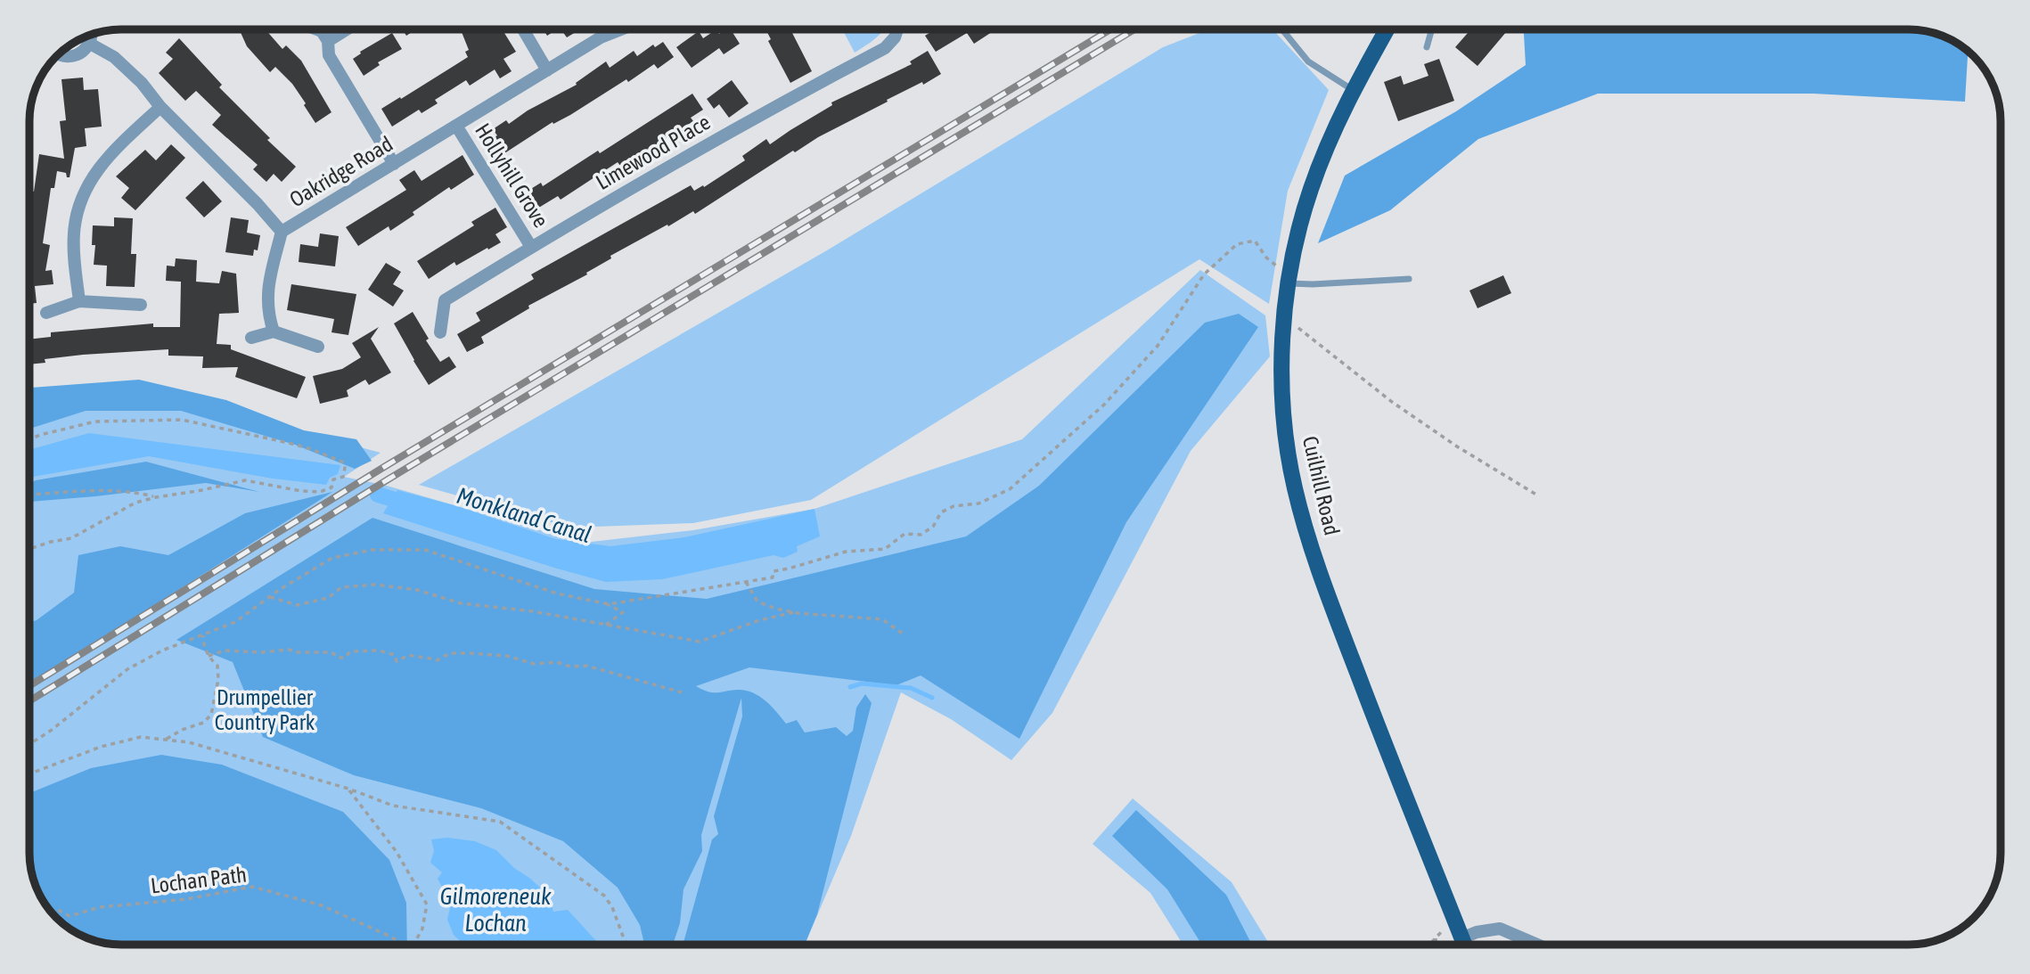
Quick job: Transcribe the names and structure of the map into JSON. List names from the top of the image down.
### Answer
{
  "streets": {
    "main road": ["Cuilhill Road"],
    "street": ["Limewood Place", "Oakridge Road", "Hollyhill Grove"],
    "path": ["Lochan Path"]
  },
  "crossings": [
    ["Limewood Place", "Hollyhill Grove"],
    ["Oakridge Road", "Hollyhill Grove"]
  ],
  "water": ["Monkland Canal", "Gilmoreneuk Lochan"],
  "parks": ["Drumpellier Country Park"]
}
